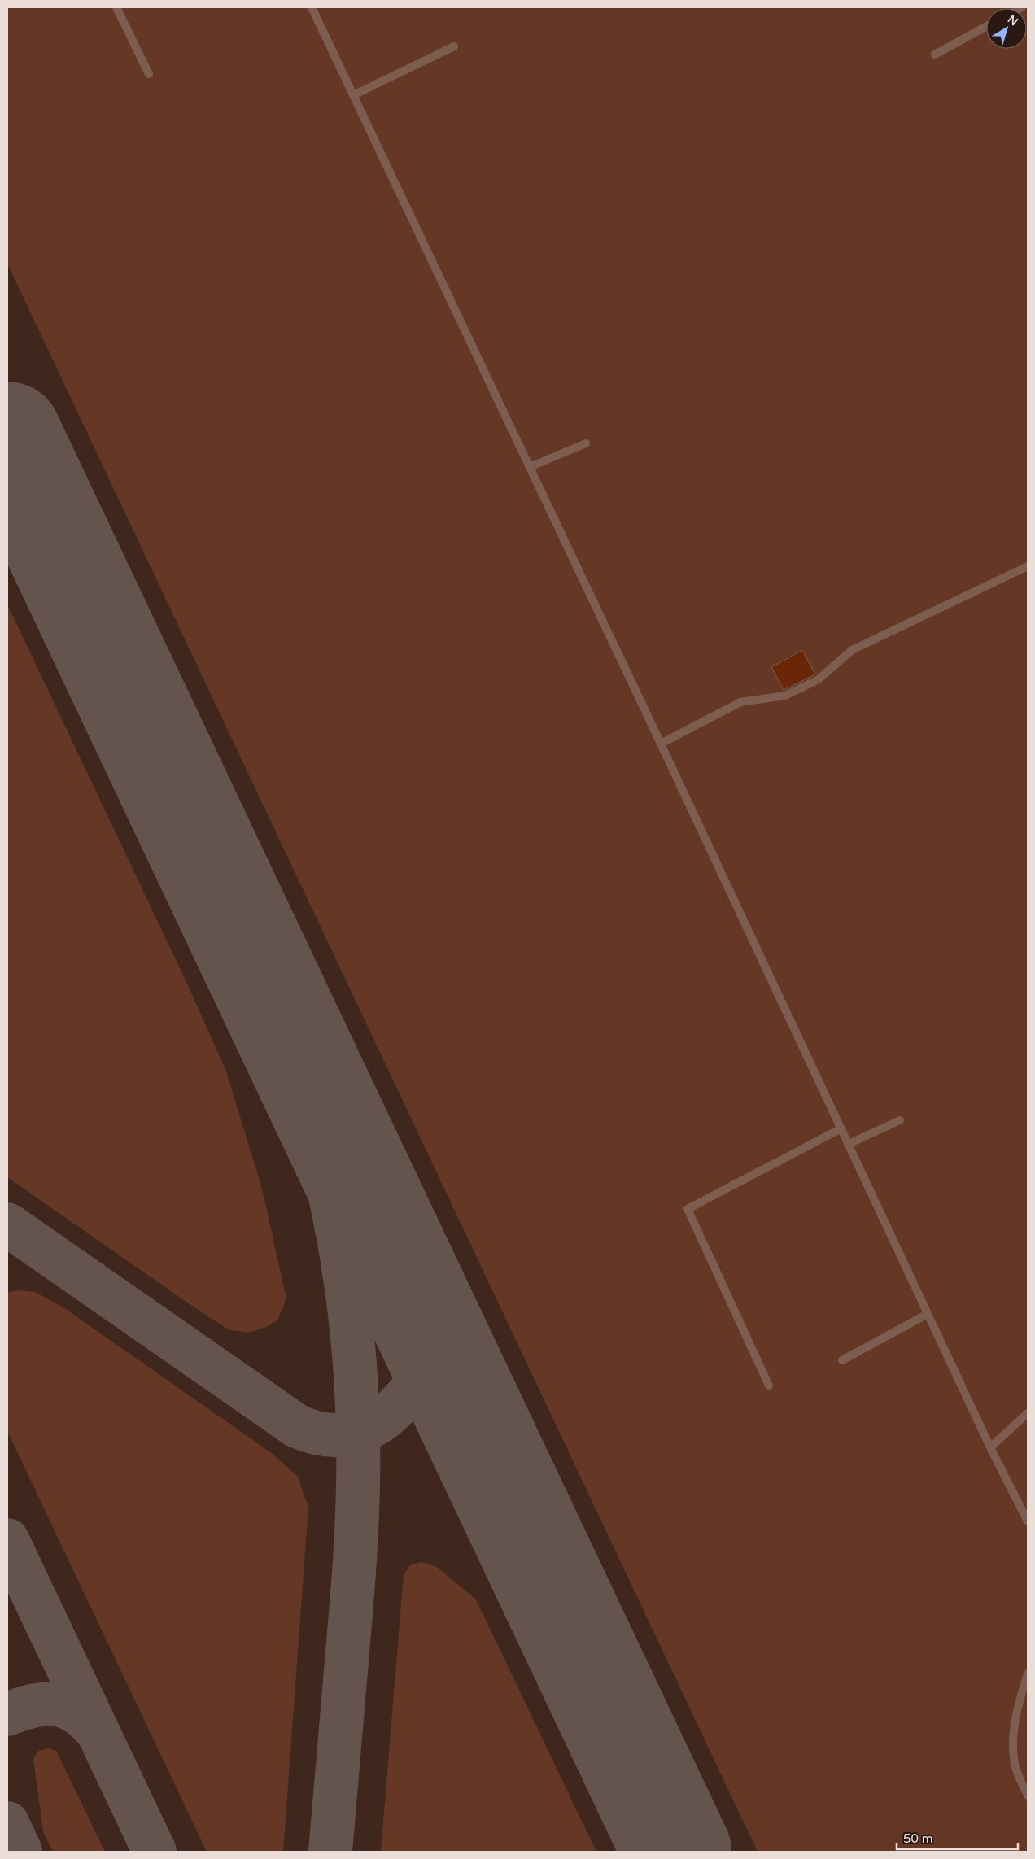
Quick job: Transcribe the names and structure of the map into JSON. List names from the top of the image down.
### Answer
{
  "scale_bar": "50 m",
  "north": "top right"
}
